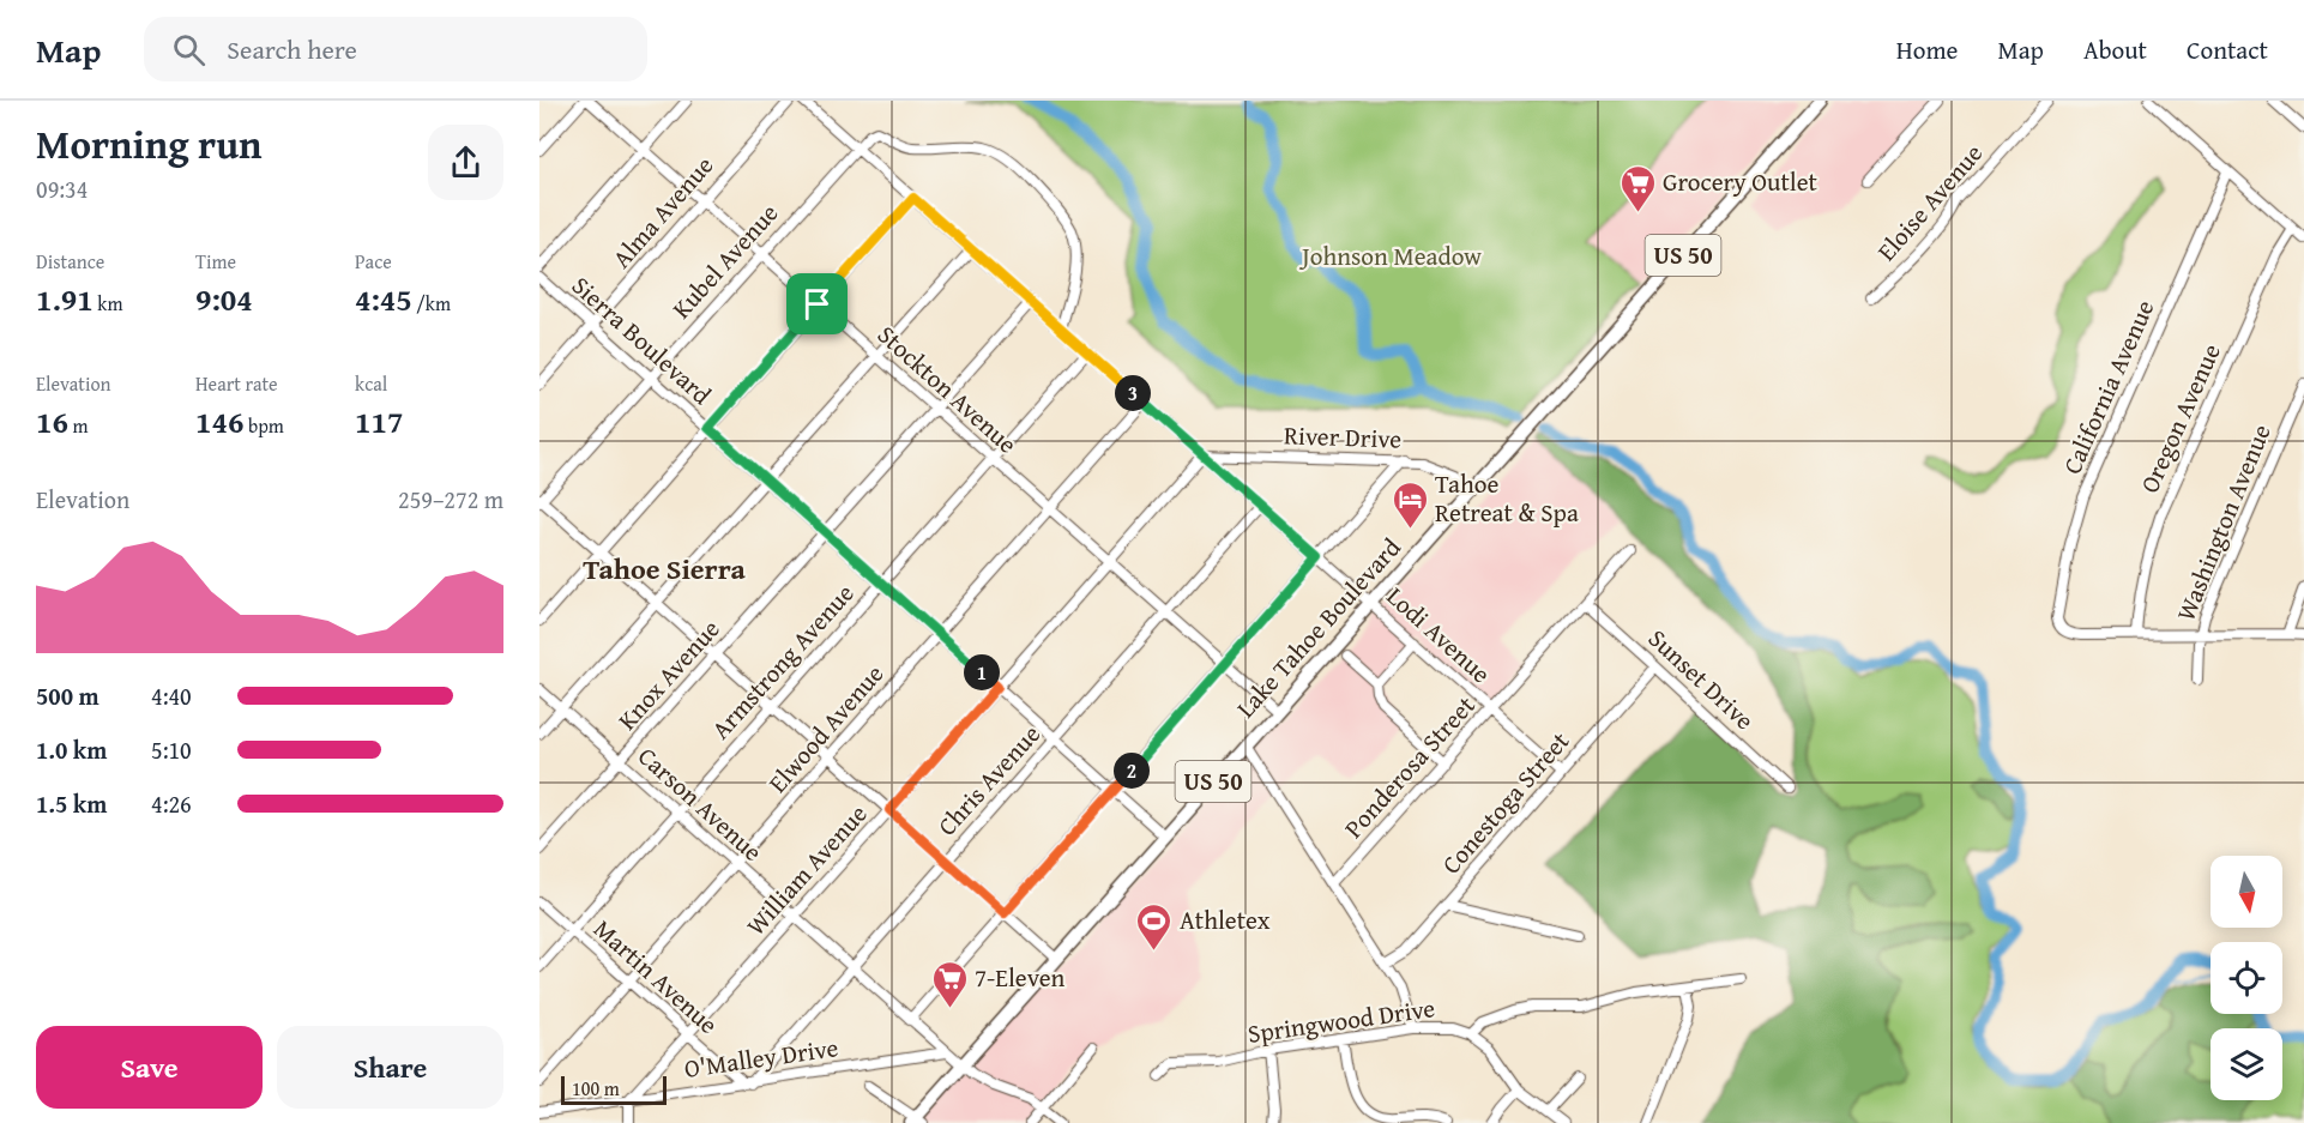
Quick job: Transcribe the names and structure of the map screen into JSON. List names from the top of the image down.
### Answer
{
  "streets": {
    "highway": ["US 50", "Lake Tahoe Boulevard"],
    "street": [
      "Eloise Avenue",
      "Alma Avenue",
      "Kubel Avenue",
      "Sierra Boulevard",
      "California Avenue",
      "Stockton Avenue",
      "Oregon Avenue",
      "River Drive",
      "Washington Avenue",
      "Lodi Avenue",
      "Armstrong Avenue",
      "Knox Avenue",
      "Sunset Drive",
      "Elwood Avenue",
      "Ponderosa Street",
      "Chris Avenue",
      "Conestoga Street",
      "Carson Avenue",
      "William Avenue",
      "Martin Avenue",
      "Springwood Drive",
      "O'Malley Drive"
    ]
  },
  "crossings": [
    ["Alma Avenue", "Sierra Boulevard"],
    ["Alma Avenue", "Stockton Avenue"],
    ["Kubel Avenue", "Sierra Boulevard"],
    ["Kubel Avenue", "Stockton Avenue"],
    ["Kubel Avenue", "Lodi Avenue"],
    ["Sierra Boulevard", "Lake Tahoe Boulevard"],
    ["Sierra Boulevard", "Armstrong Avenue"],
    ["Sierra Boulevard", "Knox Avenue"],
    ["Sierra Boulevard", "Elwood Avenue"],
    ["Sierra Boulevard", "Chris Avenue"],
    ["Sierra Boulevard", "William Avenue"],
    ["California Avenue", "Oregon Avenue"],
    ["Stockton Avenue", "Lake Tahoe Boulevard"],
    ["Stockton Avenue", "Armstrong Avenue"],
    ["Stockton Avenue", "Knox Avenue"],
    ["Stockton Avenue", "Elwood Avenue"],
    ["Stockton Avenue", "Chris Avenue"],
    ["Stockton Avenue", "William Avenue"],
    ["River Drive", "Lake Tahoe Boulevard"],
    ["River Drive", "Lodi Avenue"],
    ["River Drive", "William Avenue"],
    ["Lake Tahoe Boulevard", "Lodi Avenue"],
    ["Lake Tahoe Boulevard", "Carson Avenue"],
    ["Lodi Avenue", "Armstrong Avenue"],
    ["Lodi Avenue", "Knox Avenue"],
    ["Lodi Avenue", "Elwood Avenue"],
    ["Lodi Avenue", "Ponderosa Street"],
    ["Lodi Avenue", "Chris Avenue"],
    ["Lodi Avenue", "Conestoga Street"],
    ["Lodi Avenue", "William Avenue"],
    ["Armstrong Avenue", "Carson Avenue"],
    ["Armstrong Avenue", "Martin Avenue"],
    ["Knox Avenue", "Carson Avenue"],
    ["Sunset Drive", "Ponderosa Street"],
    ["Sunset Drive", "Conestoga Street"],
    ["Elwood Avenue", "Carson Avenue"],
    ["Elwood Avenue", "Martin Avenue"],
    ["Chris Avenue", "Carson Avenue"],
    ["Chris Avenue", "Martin Avenue"],
    ["Chris Avenue", "O'Malley Drive"],
    ["Carson Avenue", "William Avenue"],
    ["Carson Avenue", "O'Malley Drive"],
    ["William Avenue", "Martin Avenue"],
    ["William Avenue", "O'Malley Drive"],
    ["Martin Avenue", "O'Malley Drive"]
  ],
  "districts": ["Tahoe Sierra"],
  "parks": ["Johnson Meadow"],
  "places": {
    "supermarket": ["Grocery Outlet", "7-Eleven"],
    "hotel": ["Tahoe Retreat & Spa"],
    "sports": ["Athletex"]
  },
  "scale_bar": "100 m",
  "north": "bottom",
  "page": {
    "header": "Map",
    "search": "Search here",
    "nav": [
      "Home",
      "Map",
      "About",
      "Contact"
    ],
    "heading": ["Morning run", "09:34"],
    "stats": [
      ["Distance", "1.91 km"],
      ["Time", "9:04"],
      ["Pace", "4:45 /km"],
      ["Elevation", "16 m"],
      ["Heart rate", "146 bpm"],
      ["kcal", "117"]
    ],
    "pins": ["3", "1", "2"],
    "chart": ["Elevation", "259–272 m"],
    "list": [
      {
        "name": "500 m",
        "note": "4:40"
      },
      {
        "name": "1.0 km",
        "note": "5:10"
      },
      {
        "name": "1.5 km",
        "note": "4:26"
      }
    ],
    "buttons": ["Save", "Share"],
    "scale": "100 m"
  }
}
